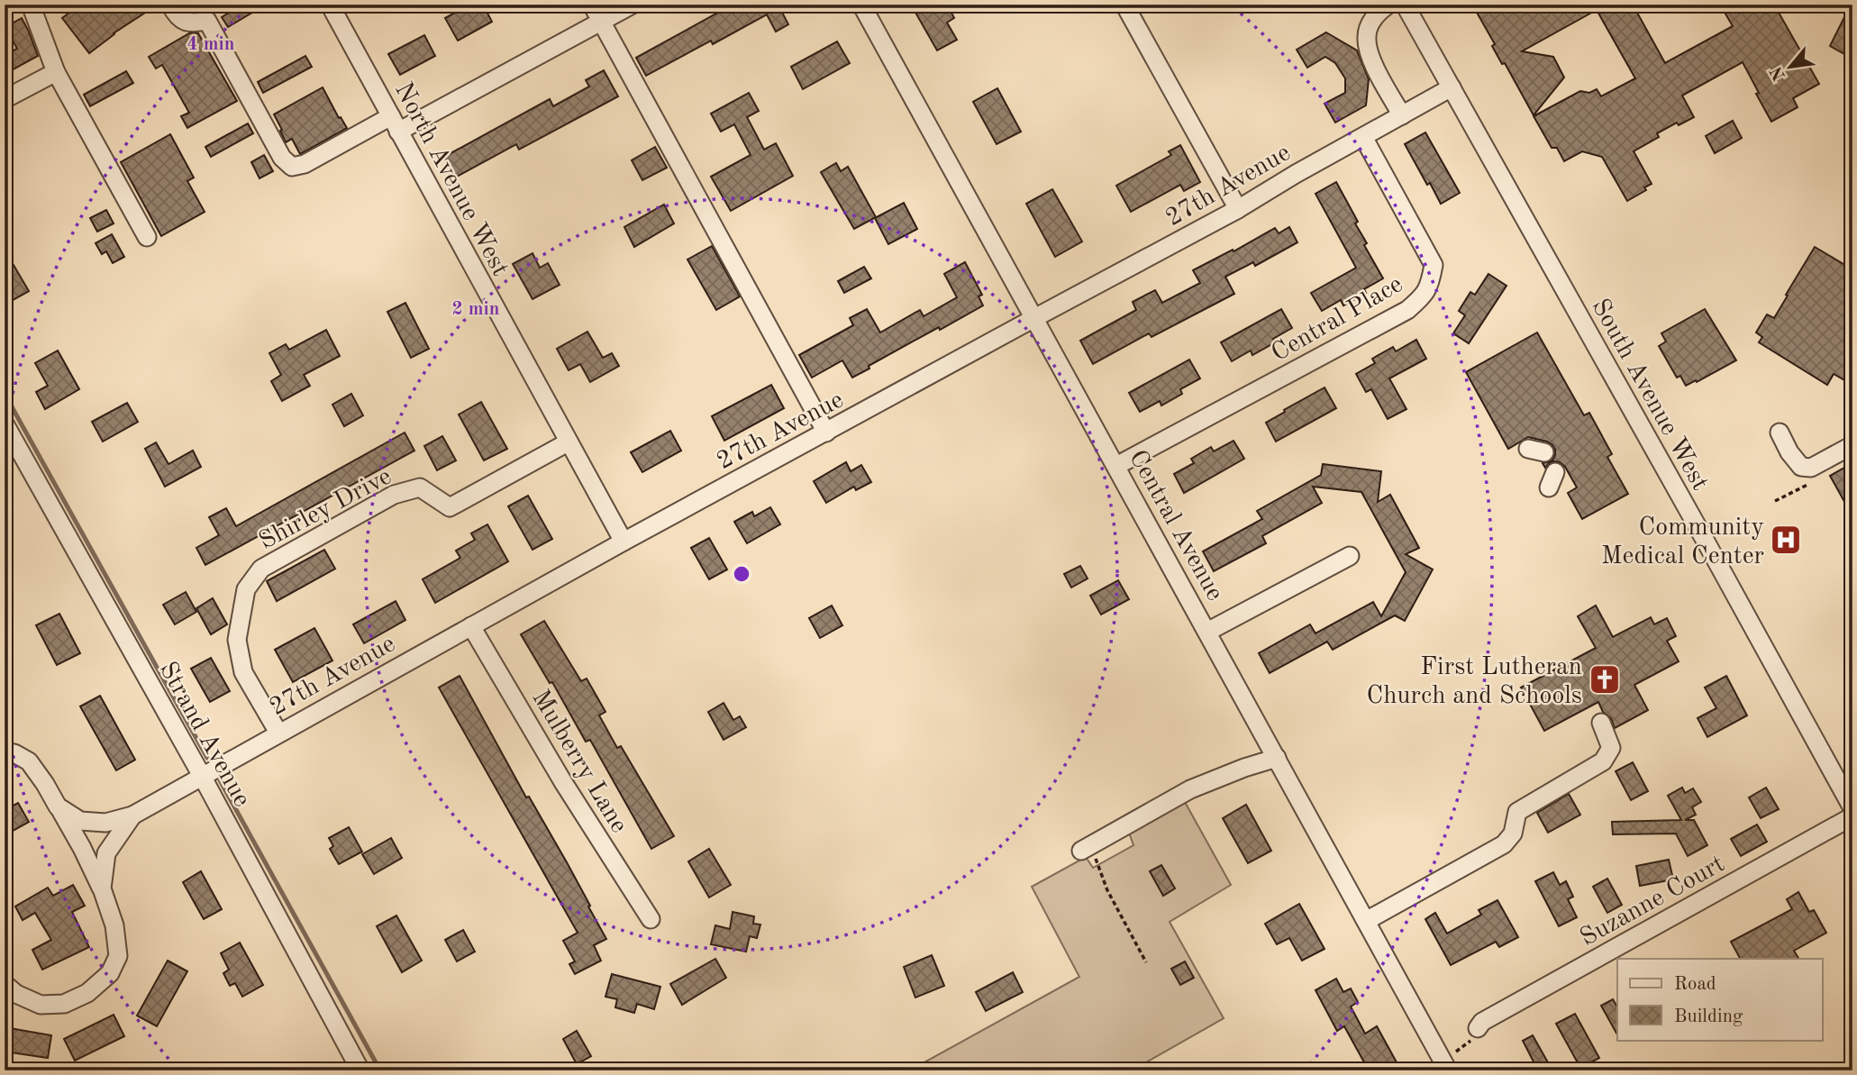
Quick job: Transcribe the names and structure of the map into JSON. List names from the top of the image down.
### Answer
{
  "streets": {
    "street": [
      "North Avenue West",
      "27th Avenue",
      "Central Place",
      "South Avenue West",
      "Shirley Drive",
      "Central Avenue",
      "Strand Avenue",
      "Mulberry Lane",
      "Suzanne Court"
    ]
  },
  "crossings": [
    ["North Avenue West", "27th Avenue"],
    ["North Avenue West", "Shirley Drive"],
    ["27th Avenue", "Central Place"],
    ["27th Avenue", "South Avenue West"],
    ["27th Avenue", "Shirley Drive"],
    ["27th Avenue", "Central Avenue"],
    ["27th Avenue", "Strand Avenue"],
    ["27th Avenue", "Mulberry Lane"],
    ["Central Place", "Central Avenue"]
  ],
  "places": {
    "hospital": ["Community Medical Center"],
    "church": ["First Lutheran Church and Schools"]
  },
  "legend": ["Road", "Building"],
  "north": "bottom left",
  "rings": ["4 min", "2 min"]
}
